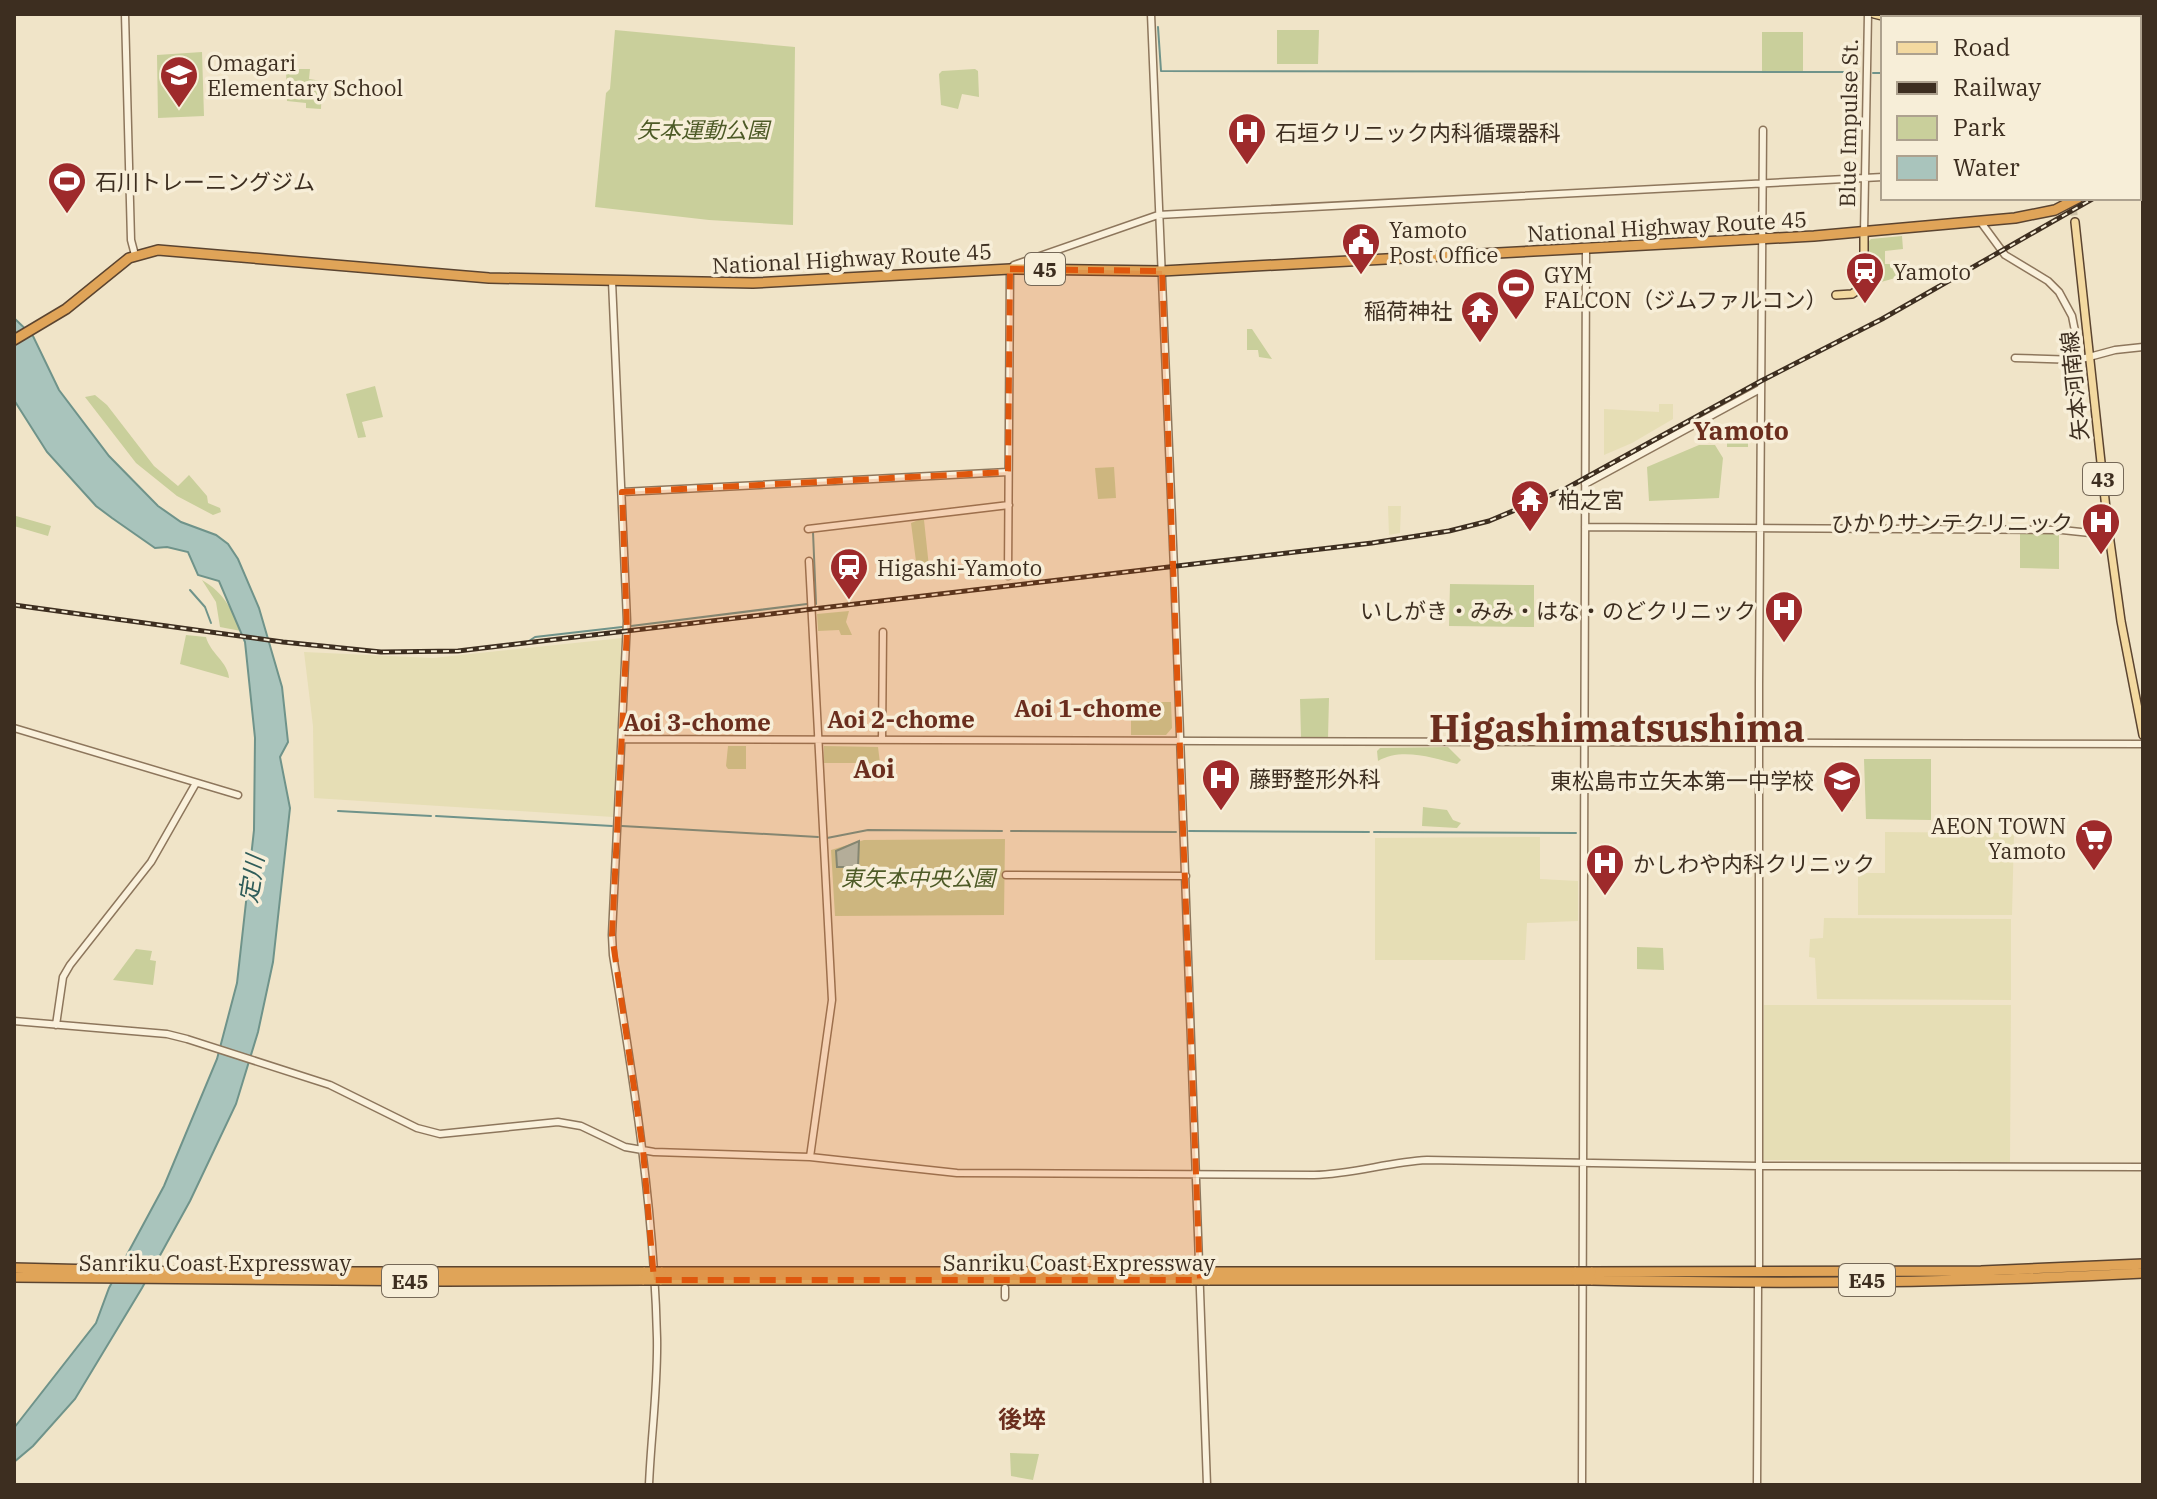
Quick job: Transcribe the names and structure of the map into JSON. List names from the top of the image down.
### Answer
{
  "streets": {
    "highway": [
      "National Highway Route 45",
      "45",
      "Sanriku Coast Expressway",
      "E45"
    ],
    "main road": ["矢本河南線", "43"],
    "street": ["Blue Impulse St."]
  },
  "crossings": [
    ["Blue Impulse St.", "National Highway Route 45"]
  ],
  "districts": [
    "Yamoto",
    "Aoi 1-chome",
    "Aoi 2-chome",
    "Aoi 3-chome",
    "Higashimatsushima",
    "Aoi",
    "後埣"
  ],
  "water": ["定川"],
  "parks": ["矢本運動公園", "東矢本中央公園"],
  "places": {
    "school or university": ["Omagari Elementary School", "東松島市立矢本第一中学校"],
    "hospital": [
      "石垣クリニック内科循環器科",
      "ひかりサンテクリニック",
      "いしがき・みみ・はな・のどクリニック",
      "藤野整形外科",
      "かしわや内科クリニック"
    ],
    "sports": ["石川トレーニングジム", "GYM FALCON（ジムファルコン）"],
    "public building": ["Yamoto Post Office"],
    "station": ["Yamoto", "Higashi-Yamoto"],
    "temple": ["稲荷神社", "柏之宮"],
    "supermarket": ["AEON TOWN Yamoto"]
  },
  "legend": [
    "Road",
    "Railway",
    "Park",
    "Water"
  ]
}
